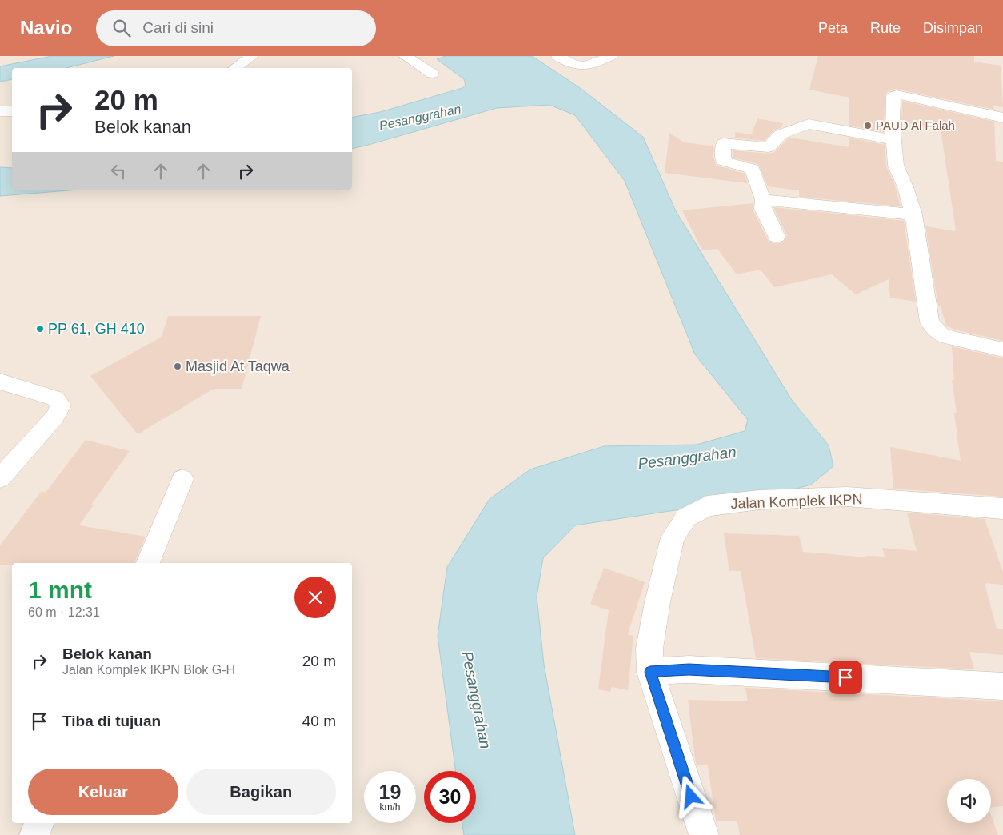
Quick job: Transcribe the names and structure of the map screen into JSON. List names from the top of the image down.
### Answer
{
  "streets": {
    "street": ["Jalan Komplek IKPN"]
  },
  "water": ["Pesanggrahan"],
  "places": ["PAUD Al Falah", "PP 61, GH 410", "Masjid At Taqwa"],
  "page": {
    "header": "Navio",
    "search": "Cari di sini",
    "nav": ["Peta", "Rute", "Disimpan"],
    "turn": ["20 m", "Belok kanan"],
    "heading": ["1 mnt", "60 m · 12:31"],
    "list": [
      {
        "name": "Belok kanan",
        "note": "Jalan Komplek IKPN Blok G-H",
        "value": "20 m"
      },
      {
        "name": "Tiba di tujuan",
        "value": "40 m"
      }
    ],
    "buttons": ["Keluar", "Bagikan"],
    "speed": "19 km/h",
    "limit": "30"
  }
}
